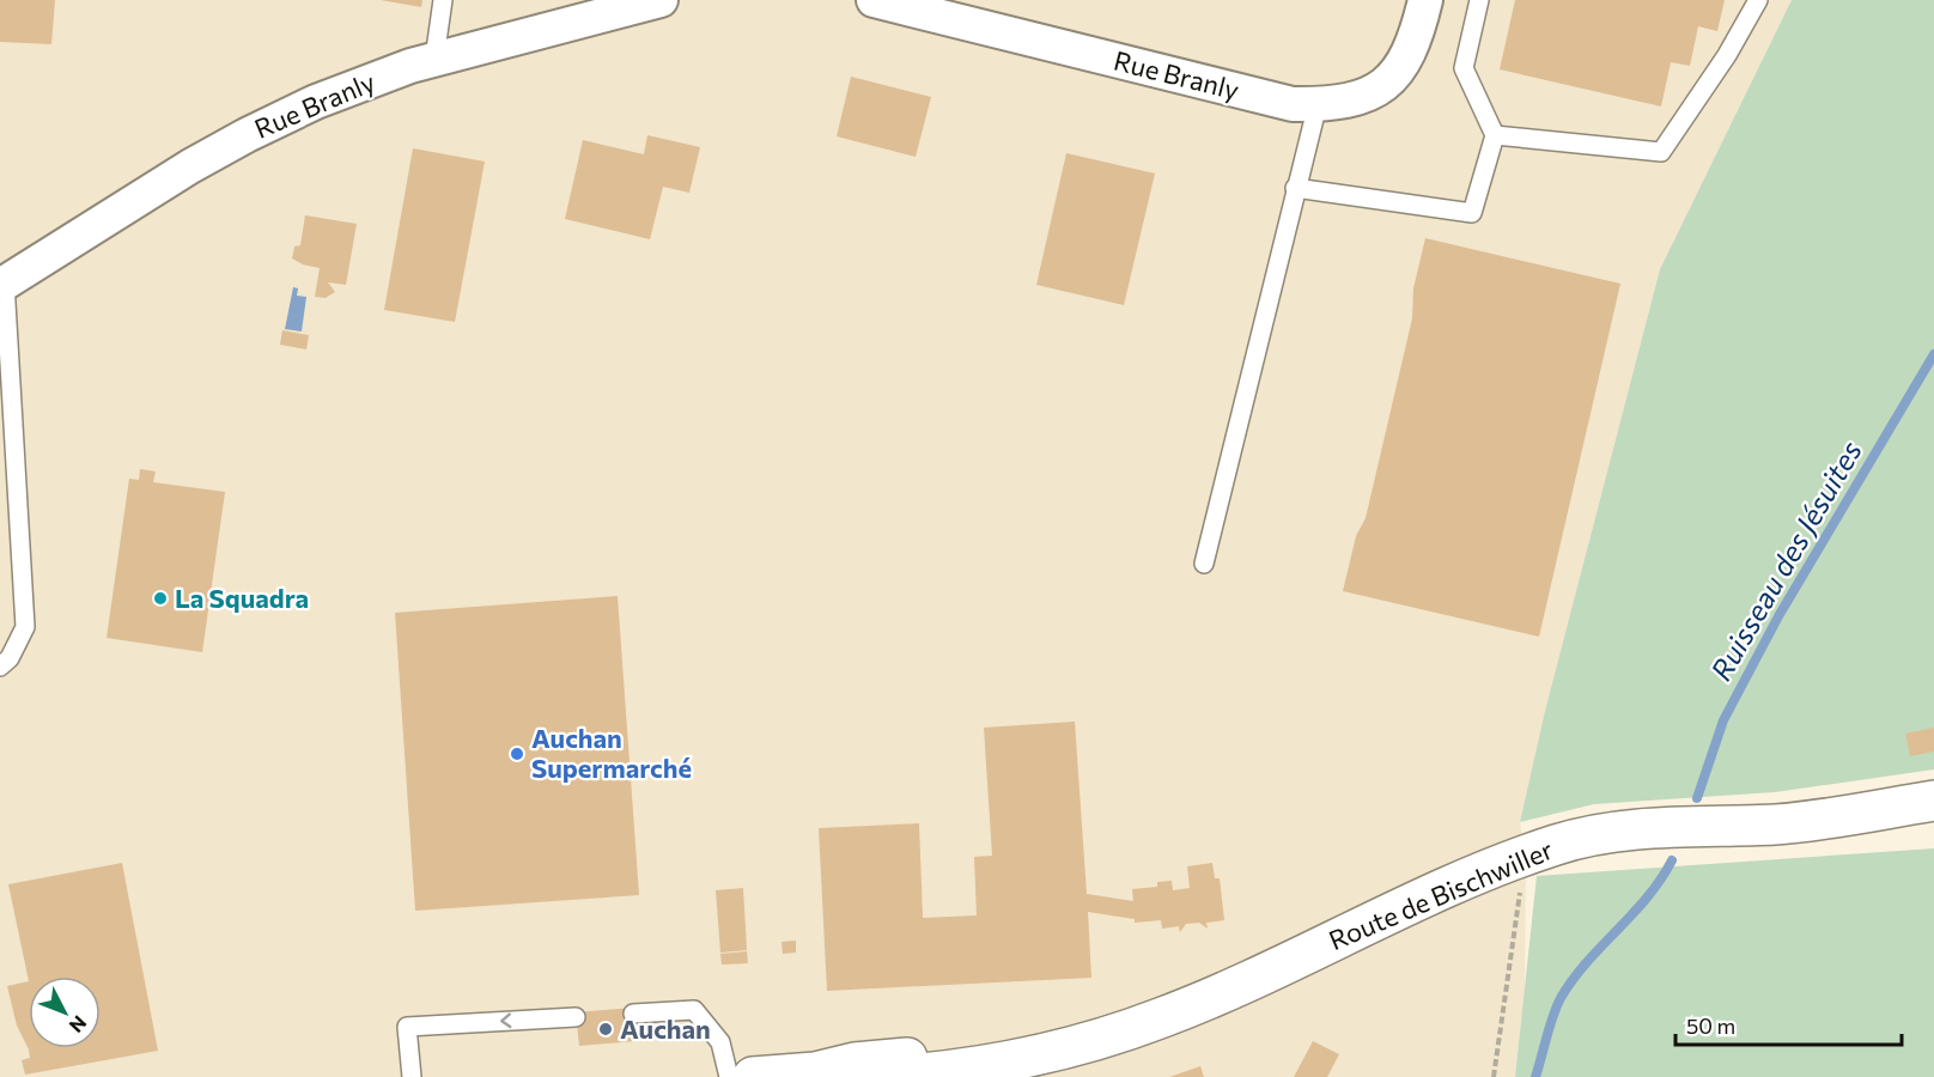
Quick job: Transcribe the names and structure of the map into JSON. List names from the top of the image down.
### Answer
{
  "streets": {
    "street": ["Rue Branly", "Route de Bischwiller"]
  },
  "water": ["Ruisseau des Jésuites"],
  "places": ["La Squadra", "Auchan Supermarché", "Auchan"],
  "scale_bar": "50 m",
  "north": "bottom right"
}
